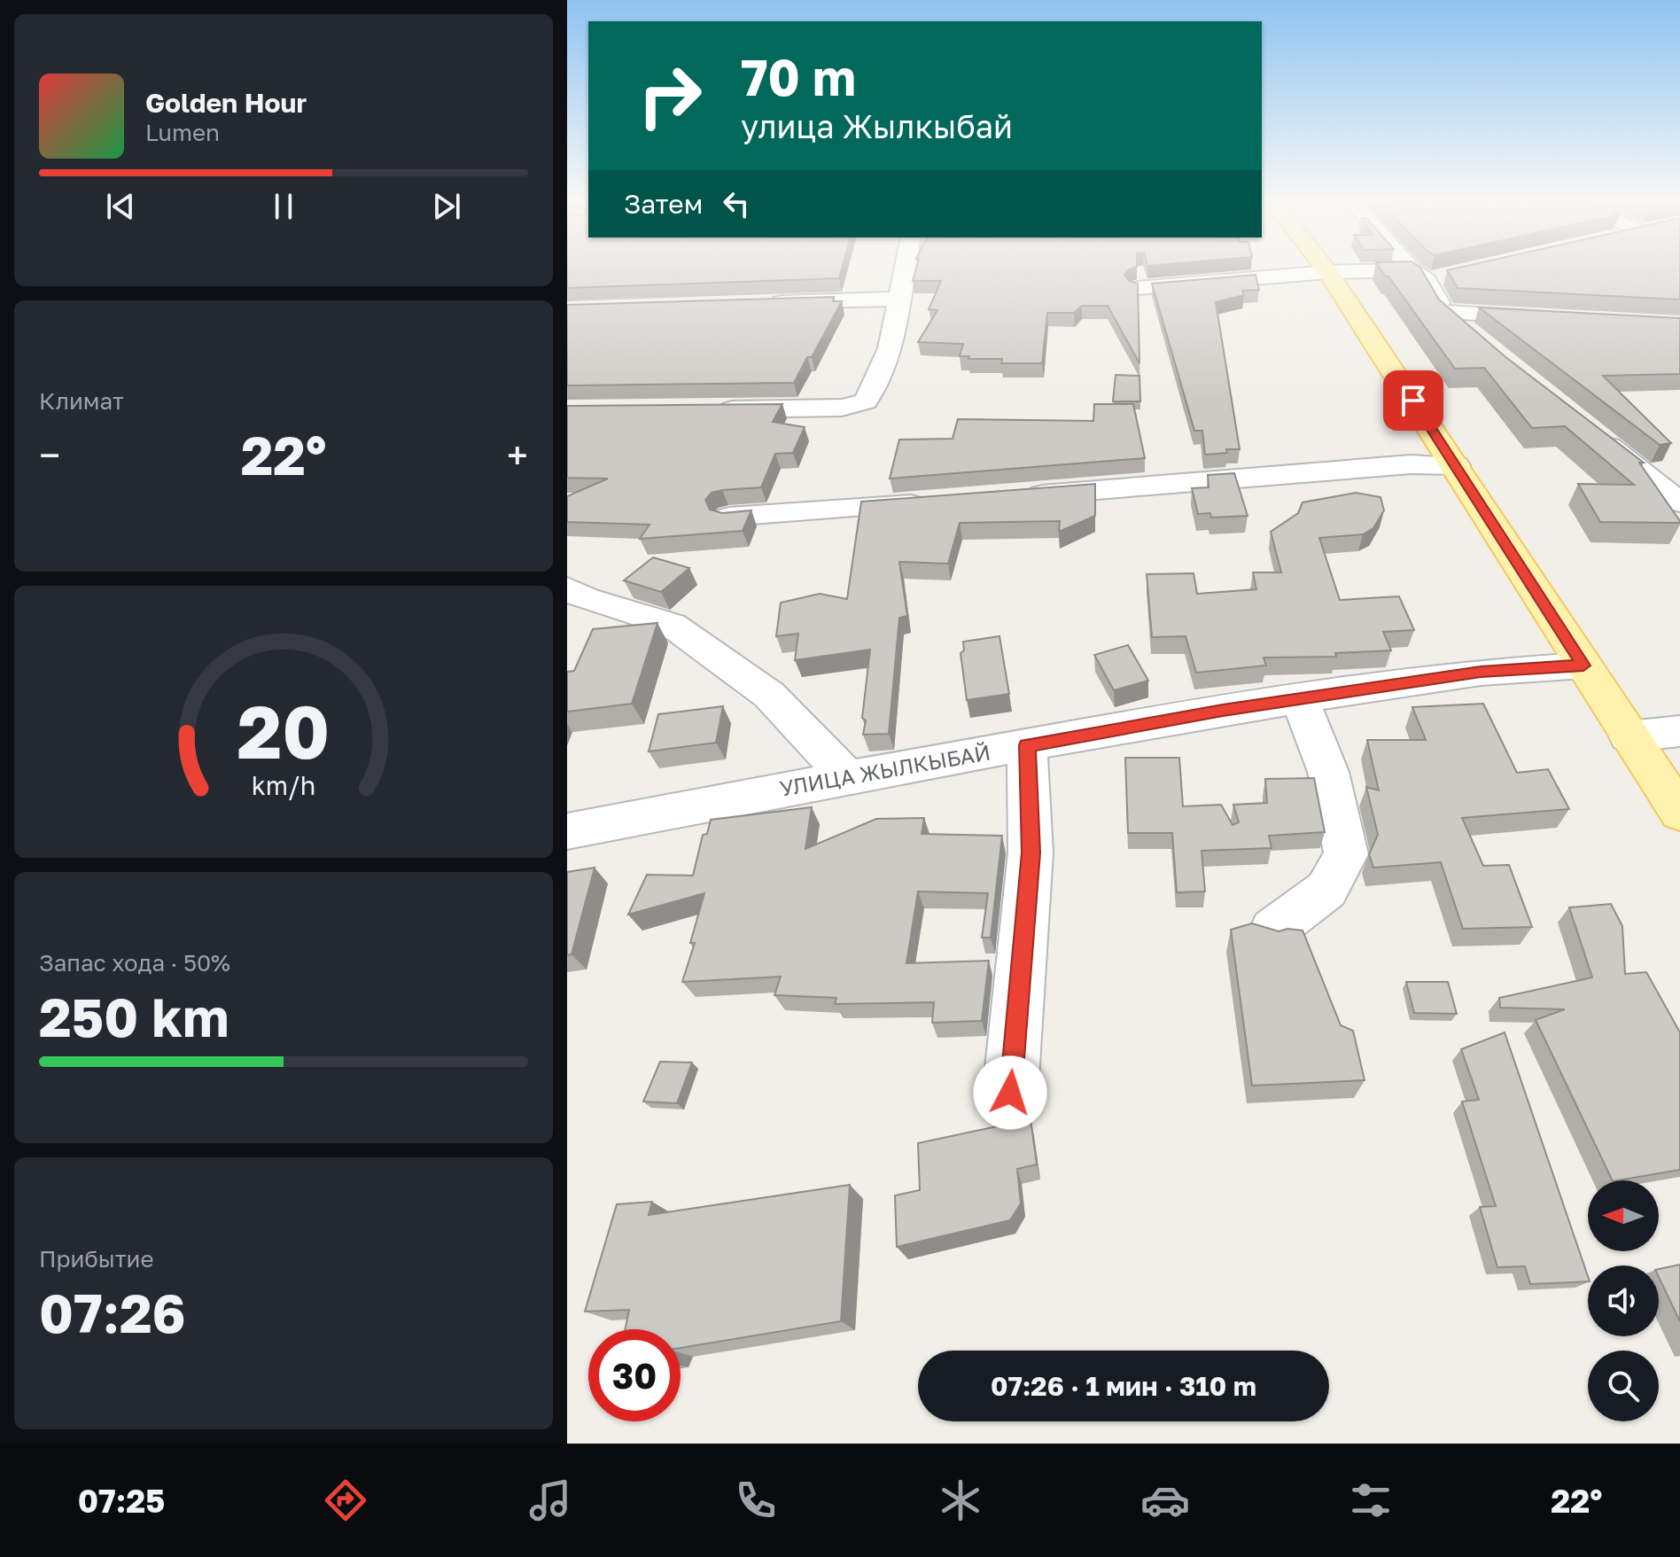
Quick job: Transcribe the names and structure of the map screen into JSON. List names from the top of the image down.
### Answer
{
  "streets": {
    "street": ["УЛИЦА ЖЫЛКЫБАЙ"]
  },
  "north": "left",
  "page": {
    "turn": ["70 m", "улица Жылкыбай"],
    "song": ["Golden Hour", "Lumen"],
    "then": "Затем",
    "tile": [
      "Климат",
      ["Запас хода · 50%", "250 km"],
      ["Прибытие", "07:26"]
    ],
    "heat": ["−", "22°", "+"],
    "limit": "30",
    "trip": "07:26 · 1 мин · 310 m",
    "tabs": ["07:25", "22°"],
    "gauge": ["20", "km/h"]
  }
}
